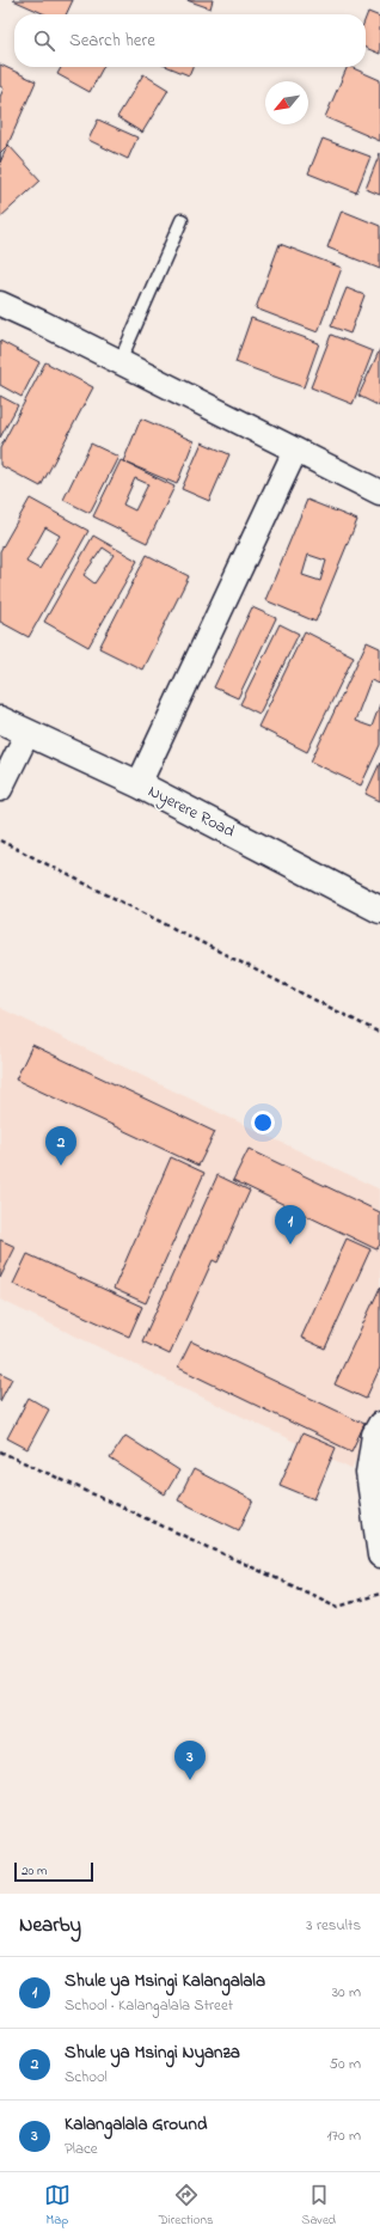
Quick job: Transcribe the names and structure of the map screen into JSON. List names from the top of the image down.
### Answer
{
  "streets": {
    "highway": ["Nyerere Road"]
  },
  "scale_bar": "20 m",
  "north": "bottom left",
  "page": {
    "search": "Search here",
    "pins": ["2", "1", "3"],
    "scale": "20 m",
    "heading": ["Nearby", "3 results"],
    "list": [
      {
        "mark": "1",
        "name": "Shule ya Msingi Kalangalala",
        "note": "School · Kalangalala Street",
        "value": "30 m"
      },
      {
        "mark": "2",
        "name": "Shule ya Msingi Nyanza",
        "note": "School",
        "value": "50 m"
      },
      {
        "mark": "3",
        "name": "Kalangalala Ground",
        "note": "Place",
        "value": "170 m"
      }
    ],
    "nav": ["Map", "Directions", "Saved"]
  }
}
